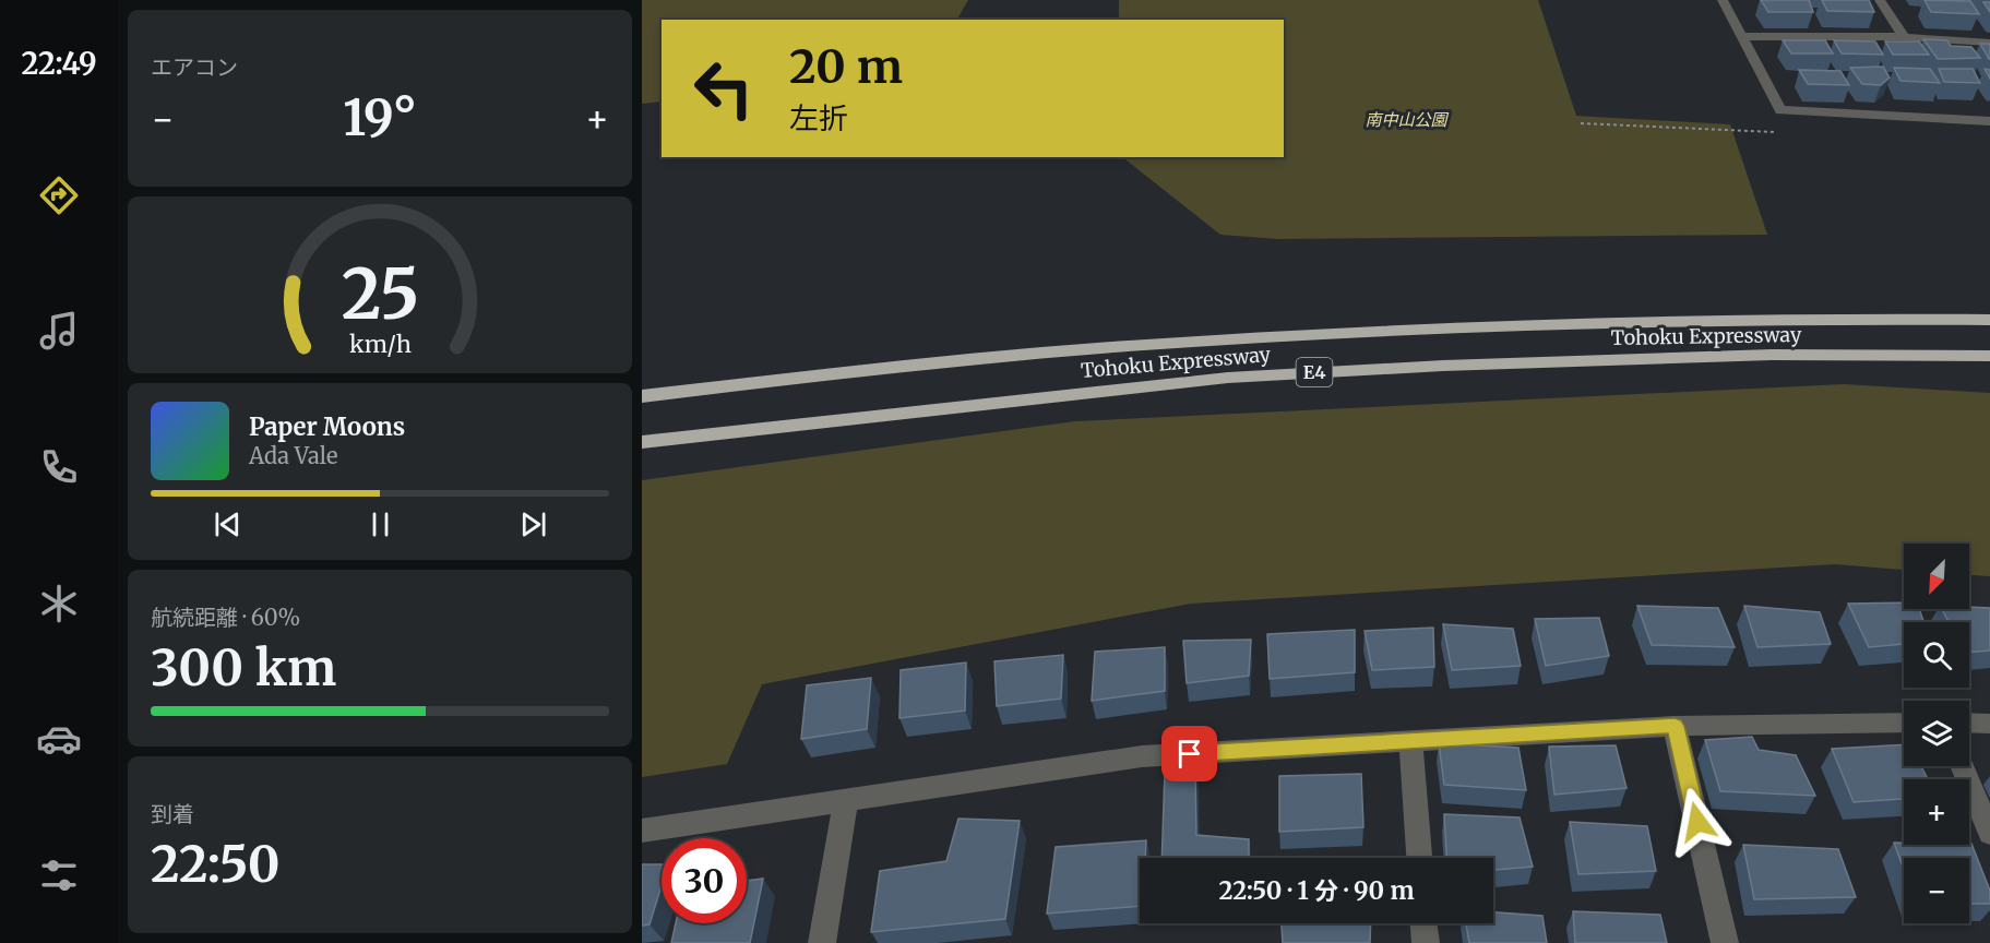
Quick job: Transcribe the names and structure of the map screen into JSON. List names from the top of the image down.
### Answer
{
  "streets": {
    "highway": ["Tohoku Expressway", "E4"]
  },
  "parks": ["南中山公園"],
  "north": "bottom left",
  "page": {
    "tabs": "22:49",
    "tile": [
      "エアコン",
      ["航続距離 · 60%", "300 km"],
      ["到着", "22:50"]
    ],
    "turn": ["20 m", "左折"],
    "heat": ["−", "19°", "+"],
    "song": ["Paper Moons", "Ada Vale"],
    "map_buttons": ["+", "−"],
    "limit": "30",
    "trip": "22:50 · 1 分 · 90 m",
    "gauge": ["25", "km/h"]
  }
}
